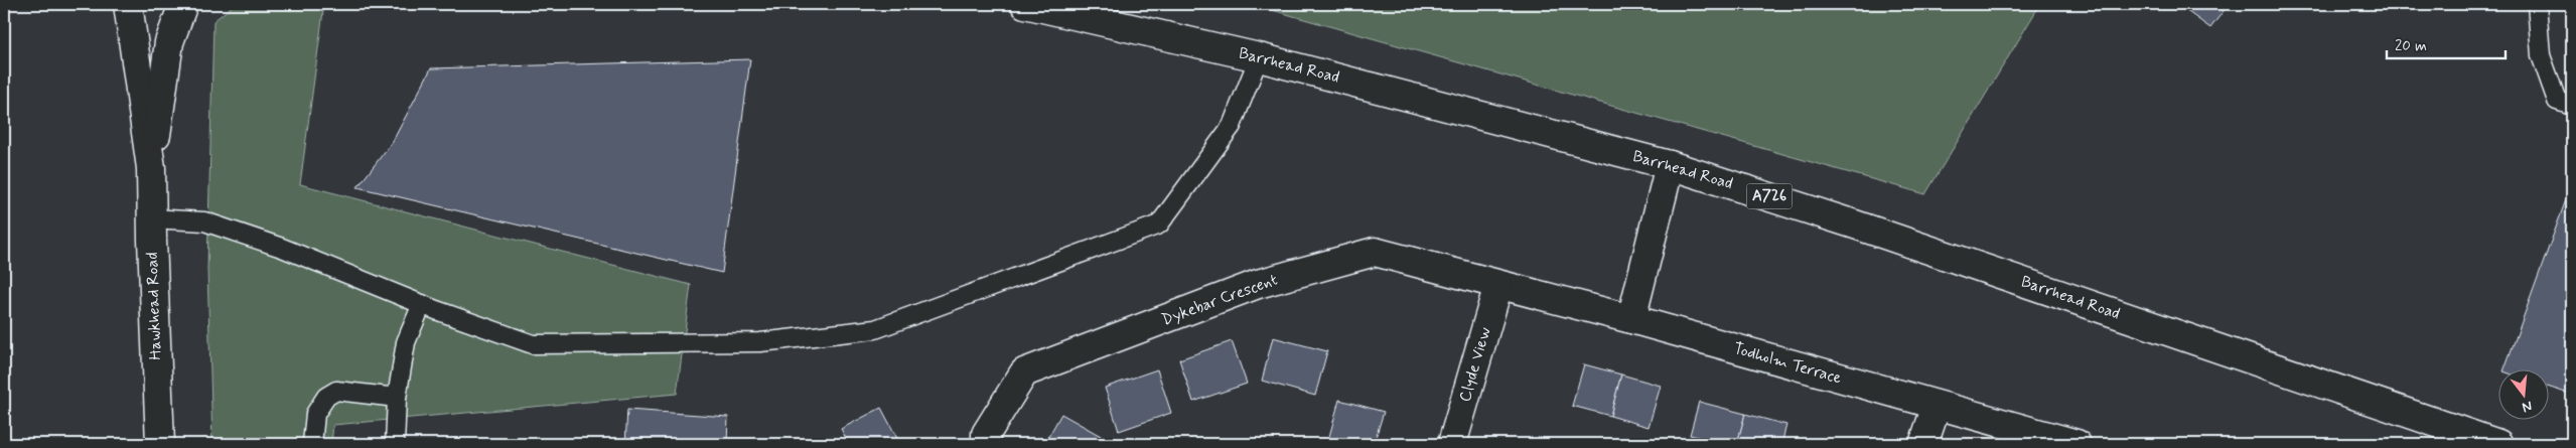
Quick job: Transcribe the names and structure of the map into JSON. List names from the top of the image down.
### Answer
{
  "streets": {
    "street": [
      "Barrhead Road",
      "A726",
      "Dykebar Crescent",
      "Hawkhead Road",
      "Todholm Terrace",
      "Clyde View"
    ]
  },
  "crossings": [
    ["Dykebar Crescent", "Todholm Terrace"],
    ["Dykebar Crescent", "Clyde View"],
    ["Todholm Terrace", "Clyde View"]
  ],
  "scale_bar": "20 m",
  "north": "bottom"
}
